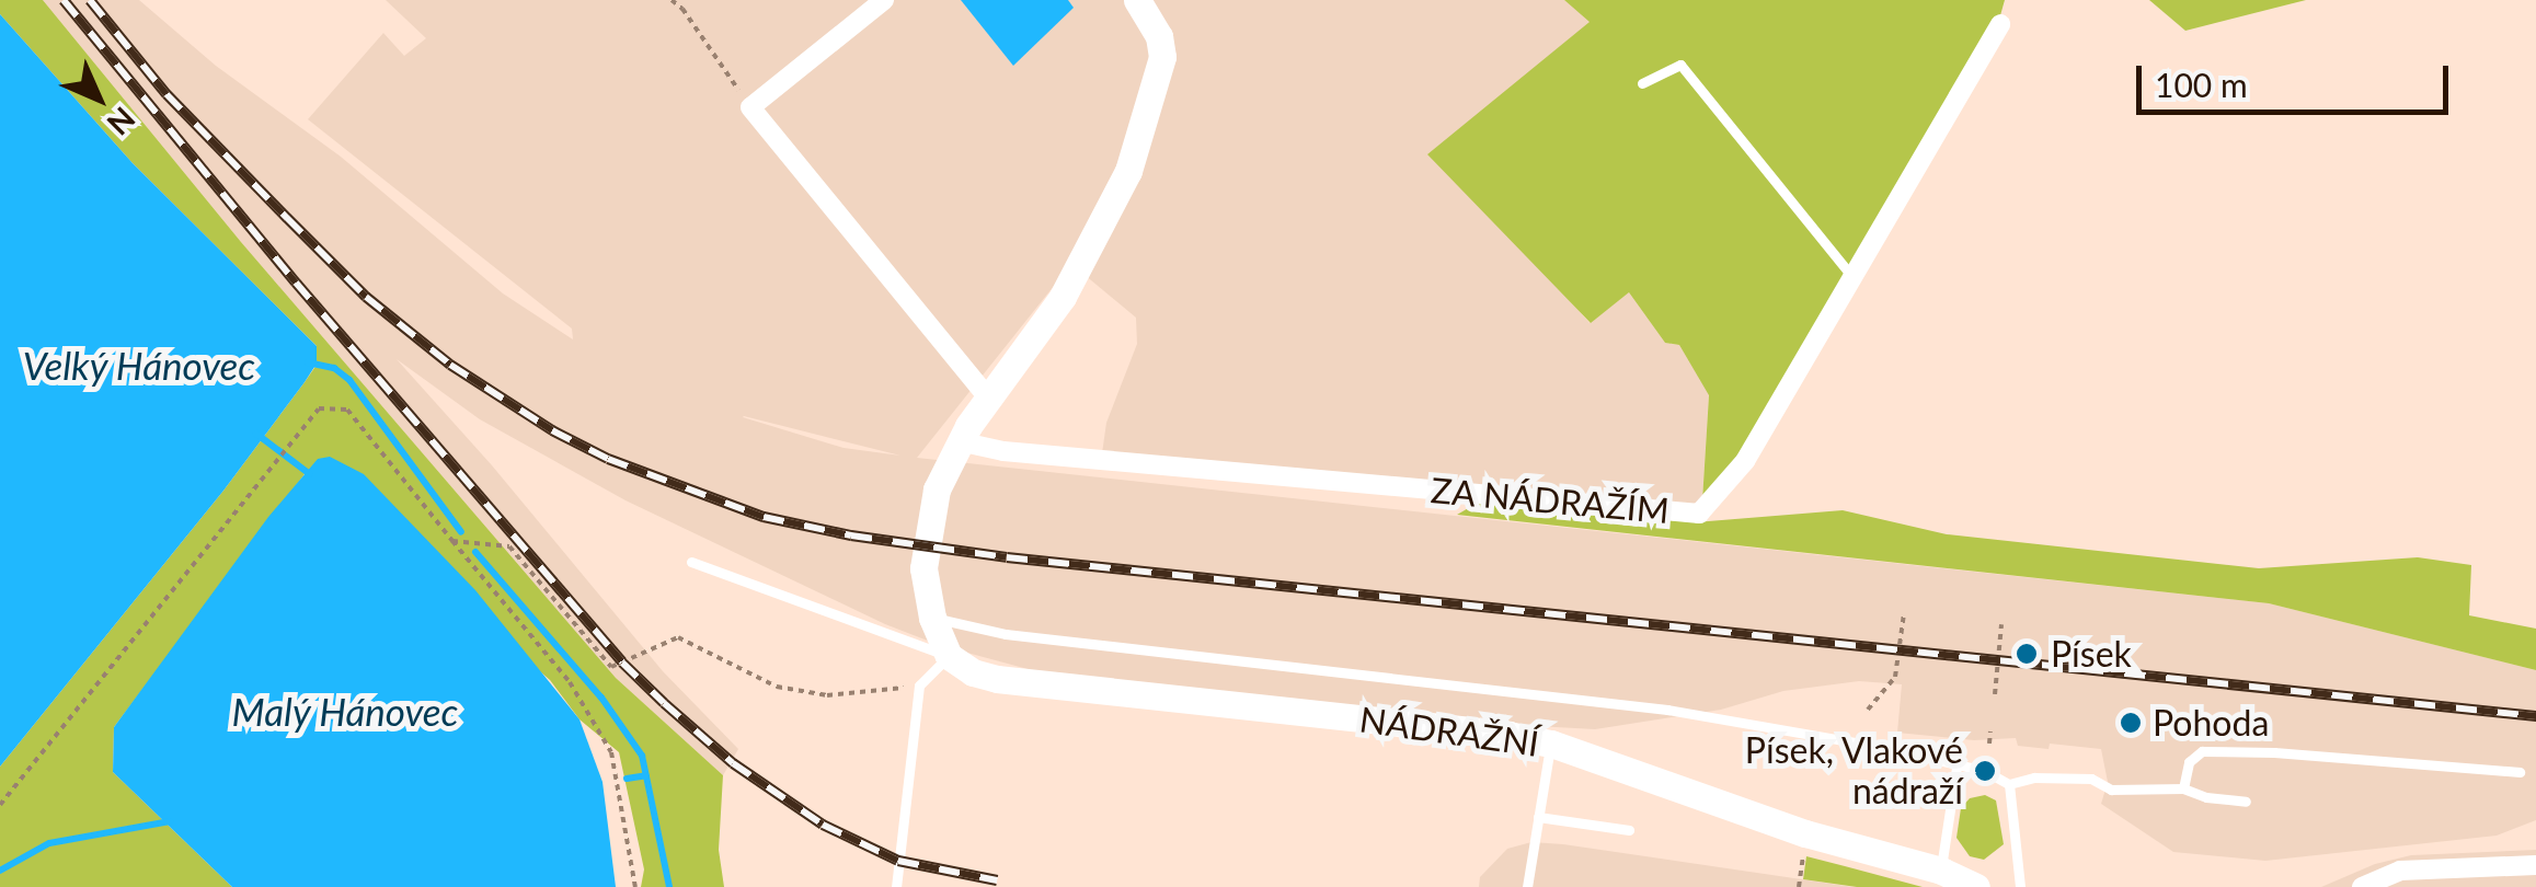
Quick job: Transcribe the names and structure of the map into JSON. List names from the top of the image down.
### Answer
{
  "streets": {
    "main road": ["NÁDRAŽNÍ"],
    "street": ["ZA NÁDRAŽÍM"]
  },
  "water": ["Velký Hánovec", "Malý Hánovec"],
  "places": ["Písek", "Pohoda", "Písek, Vlakové nádraží"],
  "scale_bar": "100 m",
  "north": "bottom right"
}
